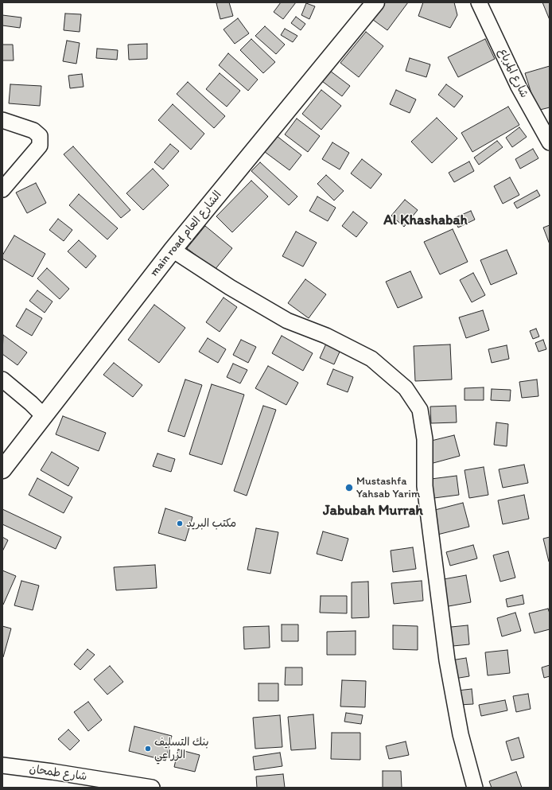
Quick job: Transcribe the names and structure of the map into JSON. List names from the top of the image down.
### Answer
{
  "streets": {
    "main road": ["main road الشارع العام"],
    "street": ["شارع المرباع", "شارع طمحان"]
  },
  "districts": ["Al Khashabah", "Jabubah Murrah"],
  "places": ["Mustashfa Yahsab Yarim", "مكتب البريد", "بنك التسليف الزراعي"]
}
